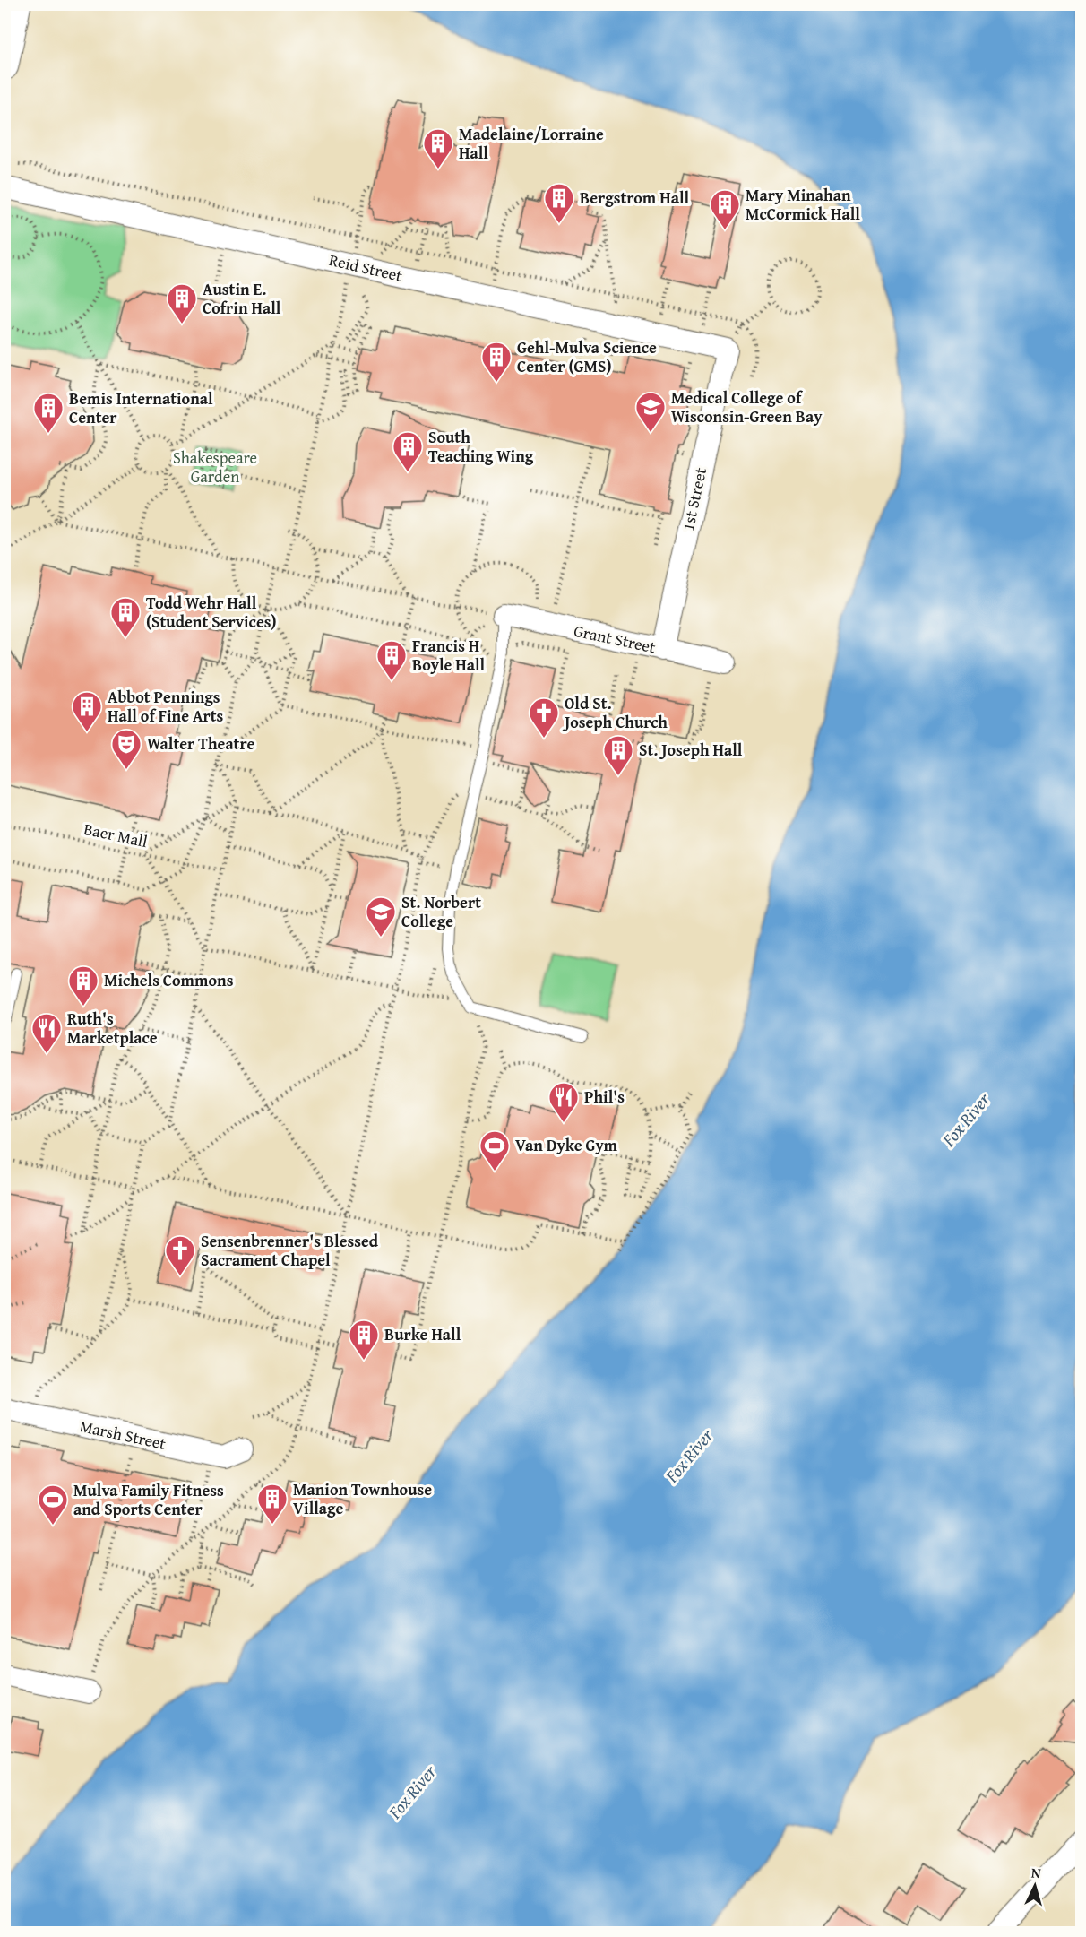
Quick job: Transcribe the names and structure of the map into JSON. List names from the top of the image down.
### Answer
{
  "streets": {
    "street": [
      "Reid Street",
      "1st Street",
      "Grant Street",
      "Marsh Street"
    ],
    "path": ["Baer Mall"]
  },
  "crossings": [
    ["Reid Street", "1st Street"],
    ["1st Street", "Grant Street"]
  ],
  "water": ["Fox River"],
  "parks": ["Shakespeare Garden"],
  "places": {
    "building": [
      "Madelaine/Lorraine Hall",
      "Bergstrom Hall",
      "Mary Minahan McCormick Hall",
      "Austin E. Cofrin Hall",
      "Gehl-Mulva Science Center (GMS)",
      "Bemis International Center",
      "South Teaching Wing",
      "Todd Wehr Hall (Student Services)",
      "Francis H Boyle Hall",
      "Abbot Pennings Hall of Fine Arts",
      "St. Joseph Hall",
      "Michels Commons",
      "Burke Hall",
      "Manion Townhouse Village"
    ],
    "school or university": ["Medical College of Wisconsin-Green Bay", "St. Norbert College"],
    "church": ["Old St. Joseph Church", "Sensenbrenner's Blessed Sacrament Chapel"],
    "theatre": ["Walter Theatre"],
    "restaurant": ["Ruth's Marketplace", "Phil's"],
    "sports": ["Van Dyke Gym", "Mulva Family Fitness and Sports Center"]
  },
  "north": "top"
}
